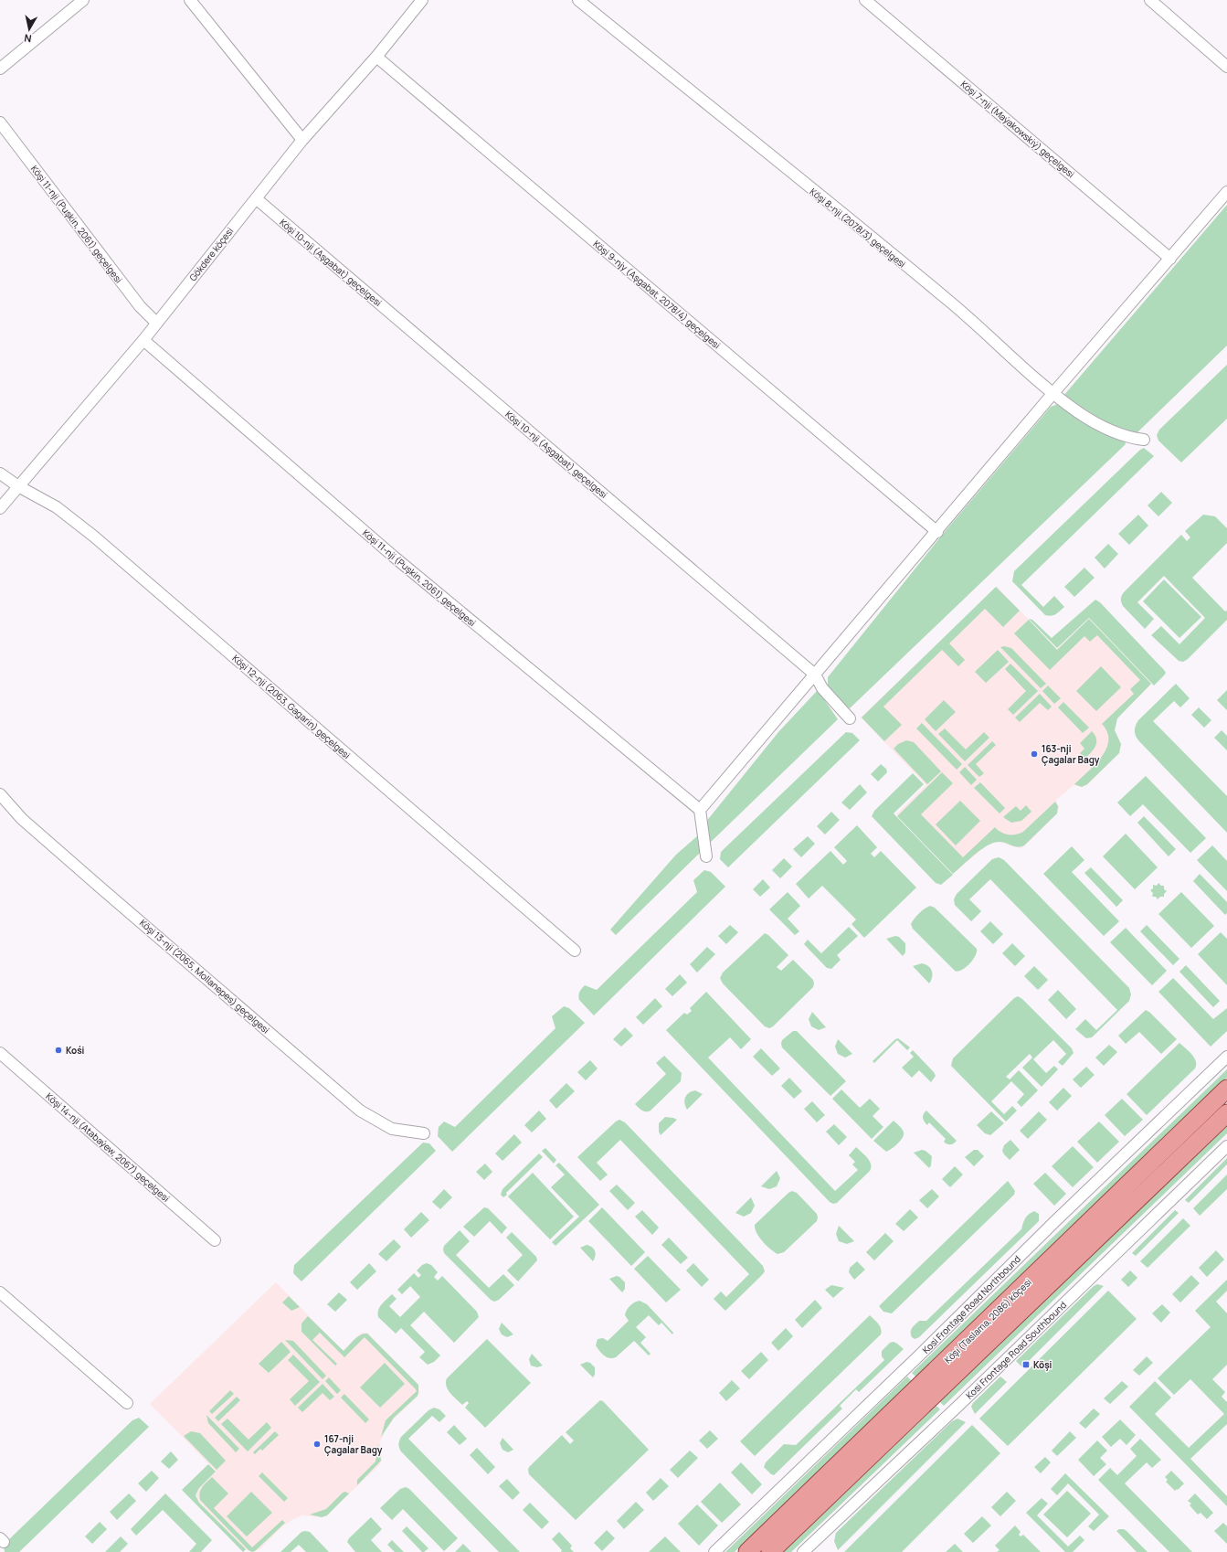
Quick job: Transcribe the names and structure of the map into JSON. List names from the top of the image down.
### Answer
{
  "streets": {
    "main road": ["Köşi (Taslama, 2086) köçesi"],
    "street": [
      "Köşi 7-nji (Maýakowskiý) geçelgesi",
      "Köşi 11-nji (Puşkin, 2061) geçelgesi",
      "Köşi 8-nji (2078/3) geçelgesi",
      "Gökdere köçesi",
      "Köşi 10-nji (Aşgabat) geçelgesi",
      "Köşi 9-njy (Aşgabat, 2078/4) geçelgesi",
      "Köşi 12-nji (2063, Gagarin) geçelgesi",
      "Köşi 13-nji (2065, Mollanepes) geçelgesi",
      "Köşi 14-nji (Atabaýew, 2067) geçelgesi",
      "Kosi Frontage Road Northbound",
      "Kosi Frontage Road Southbound"
    ]
  },
  "crossings": [
    ["Köşi 11-nji (Puşkin, 2061) geçelgesi", "Gökdere köçesi"],
    ["Gökdere köçesi", "Köşi 10-nji (Aşgabat) geçelgesi"],
    ["Gökdere köçesi", "Köşi 9-njy (Aşgabat, 2078/4) geçelgesi"],
    ["Gökdere köçesi", "Köşi 12-nji (2063, Gagarin) geçelgesi"]
  ],
  "places": {
    "other": ["163-nji Çagalar Bagy", "Kośi", "167-nji Çagalar Bagy"],
    "transit": ["Köşi"]
  },
  "north": "bottom"
}
